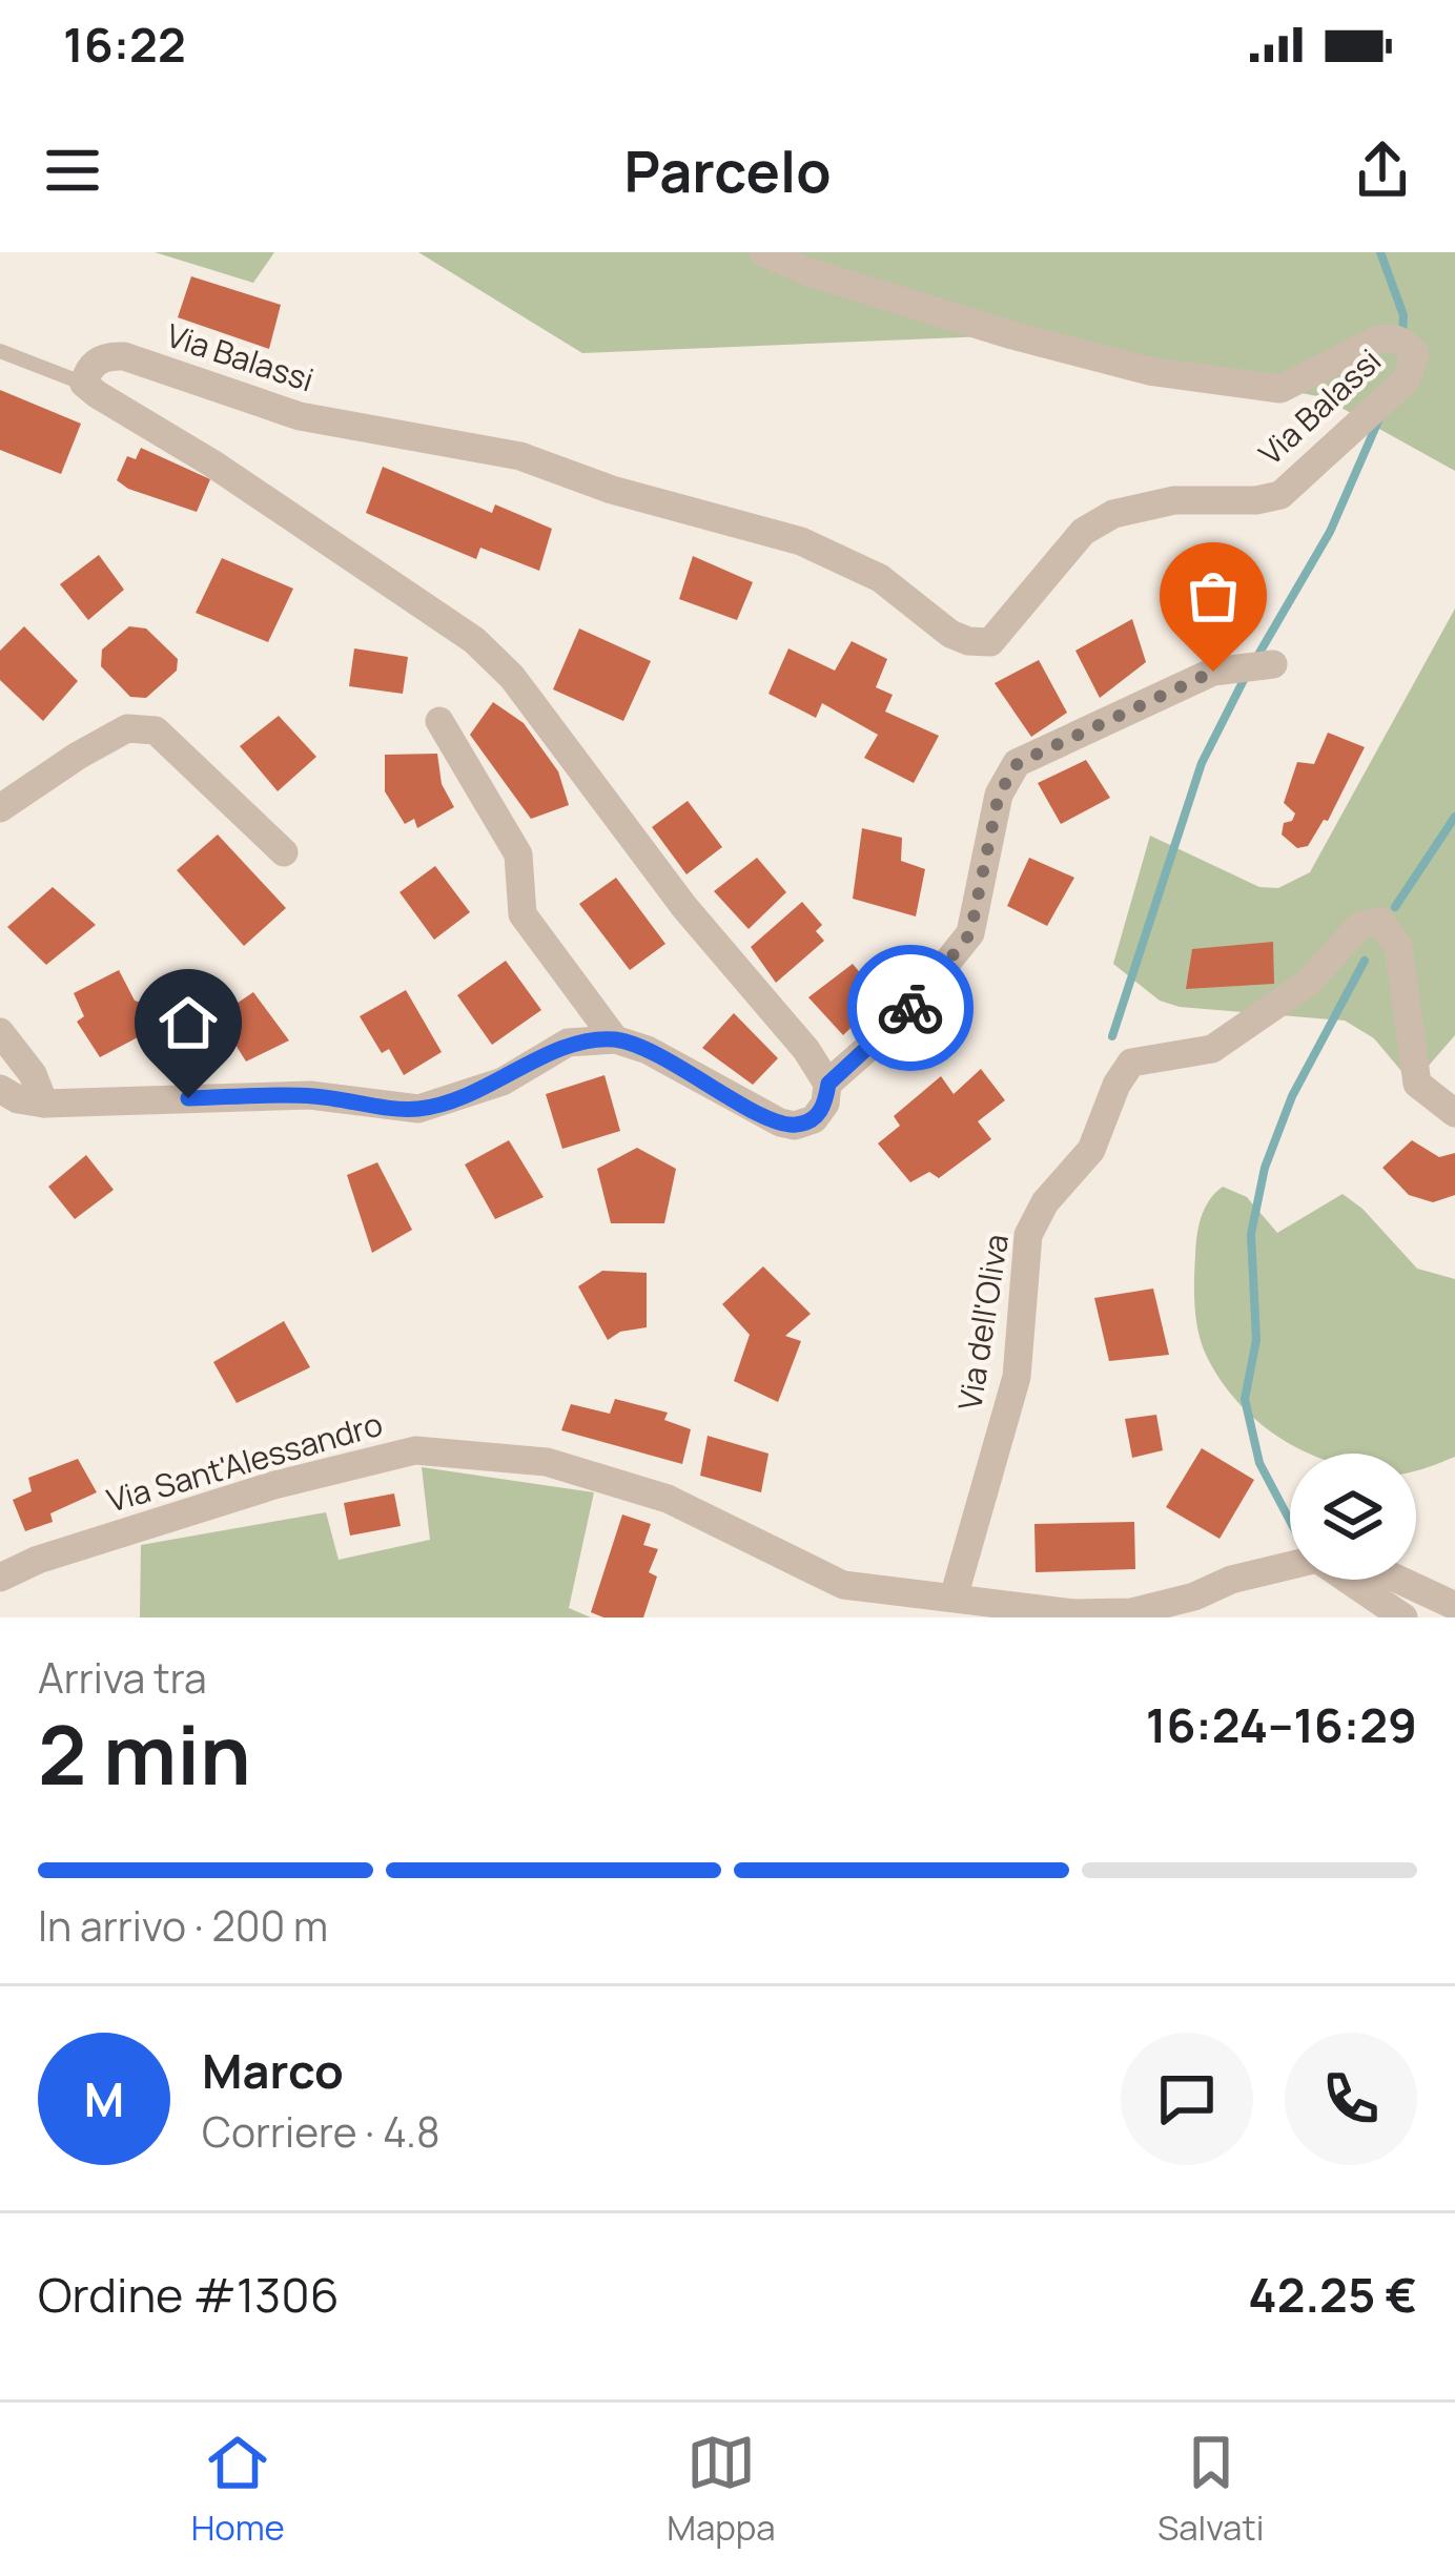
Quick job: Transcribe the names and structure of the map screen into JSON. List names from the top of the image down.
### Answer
{
  "streets": {
    "street": ["Via Balassi", "Via dell'Oliva", "Via Sant'Alessandro"]
  },
  "crossings": [
    ["Via dell'Oliva", "Via Sant'Alessandro"]
  ],
  "page": {
    "status": "16:22",
    "header": "Parcelo",
    "heading": ["2 min", "Arriva tra", "16:24–16:29"],
    "panel": [
      "Marco",
      "Corriere · 4.8",
      "Ordine #1306",
      "42.25 €"
    ],
    "bar": "In arrivo · 200 m",
    "round": "M",
    "tabs": ["Home", "Mappa", "Salvati"]
  }
}
